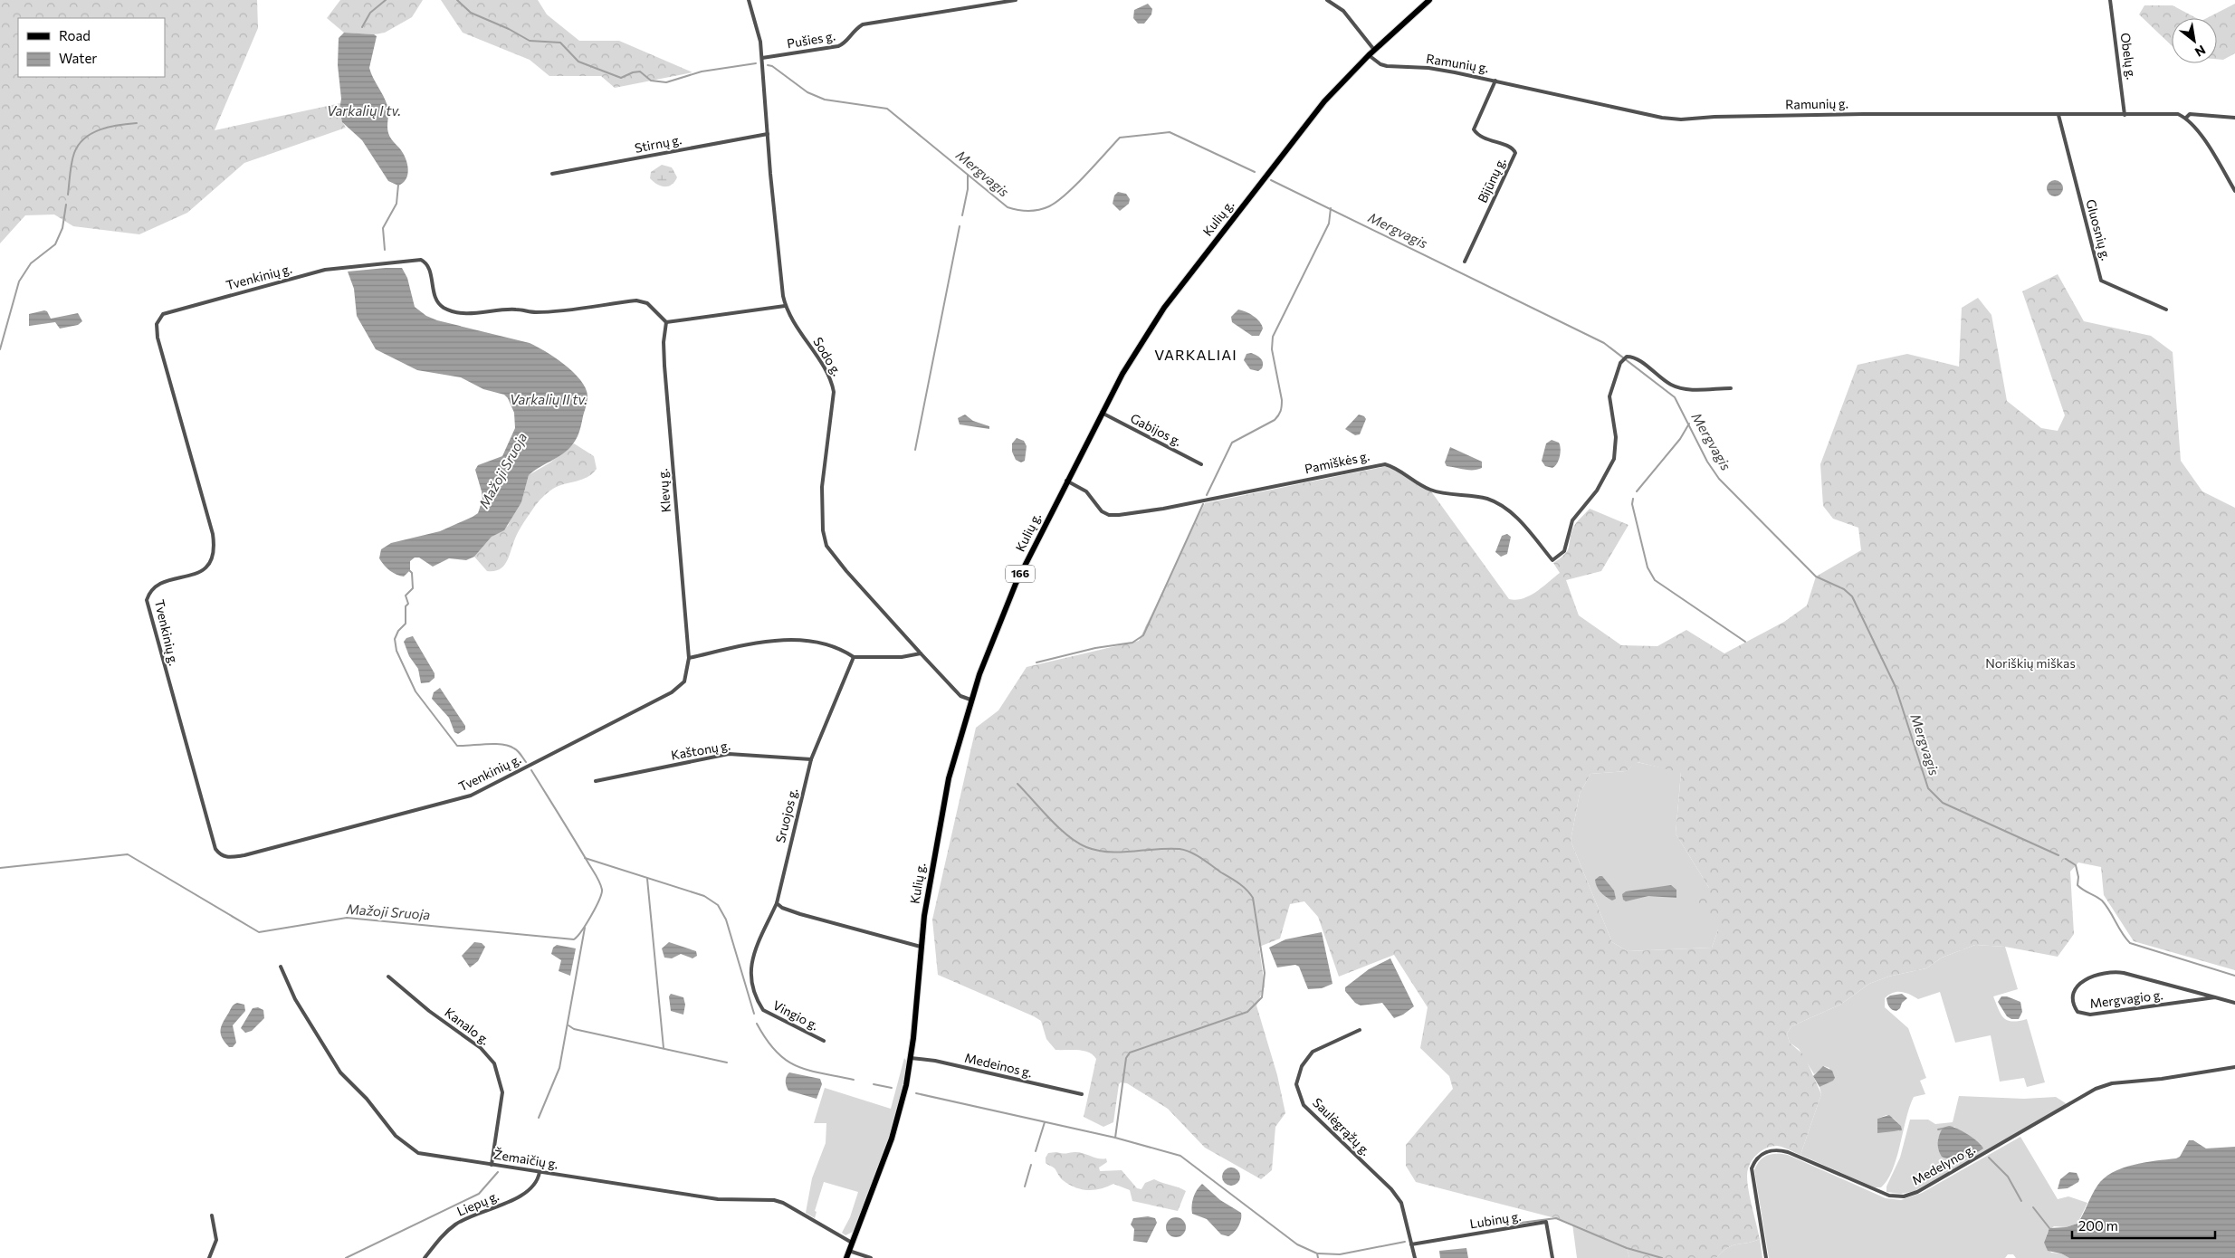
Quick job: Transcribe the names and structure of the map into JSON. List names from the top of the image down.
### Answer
{
  "streets": {
    "main road": ["Kulių g.", "166"],
    "street": [
      "Pušies g.",
      "Obelų g.",
      "Ramunių g.",
      "Stirnų g.",
      "Bijūnų g.",
      "Gluosnių g.",
      "Tvenkinių g.",
      "Sodo g.",
      "Gabijos g.",
      "Pamiškės g.",
      "Klevų g.",
      "Kaštonų g.",
      "Sruojos g.",
      "Mergvagio g.",
      "Vingio g.",
      "Kanalo g.",
      "Medeinos g.",
      "Saulėgrąžų g.",
      "Žemaičių g.",
      "Medelyno g.",
      "Liepų g.",
      "Lubinų g."
    ]
  },
  "crossings": [
    ["Pušies g.", "Sodo g."],
    ["Obelų g.", "Ramunių g."],
    ["Ramunių g.", "Bijūnų g."],
    ["Ramunių g.", "Kulių g."],
    ["Ramunių g.", "Gluosnių g."],
    ["Stirnų g.", "Sodo g."],
    ["Kulių g.", "Sodo g."],
    ["Kulių g.", "Gabijos g."],
    ["Kulių g.", "Pamiškės g."],
    ["Kulių g.", "Medeinos g."],
    ["Kulių g.", "Žemaičių g."],
    ["Tvenkinių g.", "Klevų g."],
    ["Kaštonų g.", "Sruojos g."],
    ["Sruojos g.", "Vingio g."],
    ["Kanalo g.", "Žemaičių g."],
    ["Saulėgrąžų g.", "Lubinų g."],
    ["Žemaičių g.", "Liepų g."]
  ],
  "districts": ["VARKALIAI"],
  "water": [
    "Varkalių I tv.",
    "Mergvagis",
    "Varkalių II tv.",
    "Mažoji Sruoja"
  ],
  "parks": ["Noriškių miškas"],
  "legend": ["Road", "Water"],
  "scale_bar": "200 m",
  "north": "bottom right"
}
